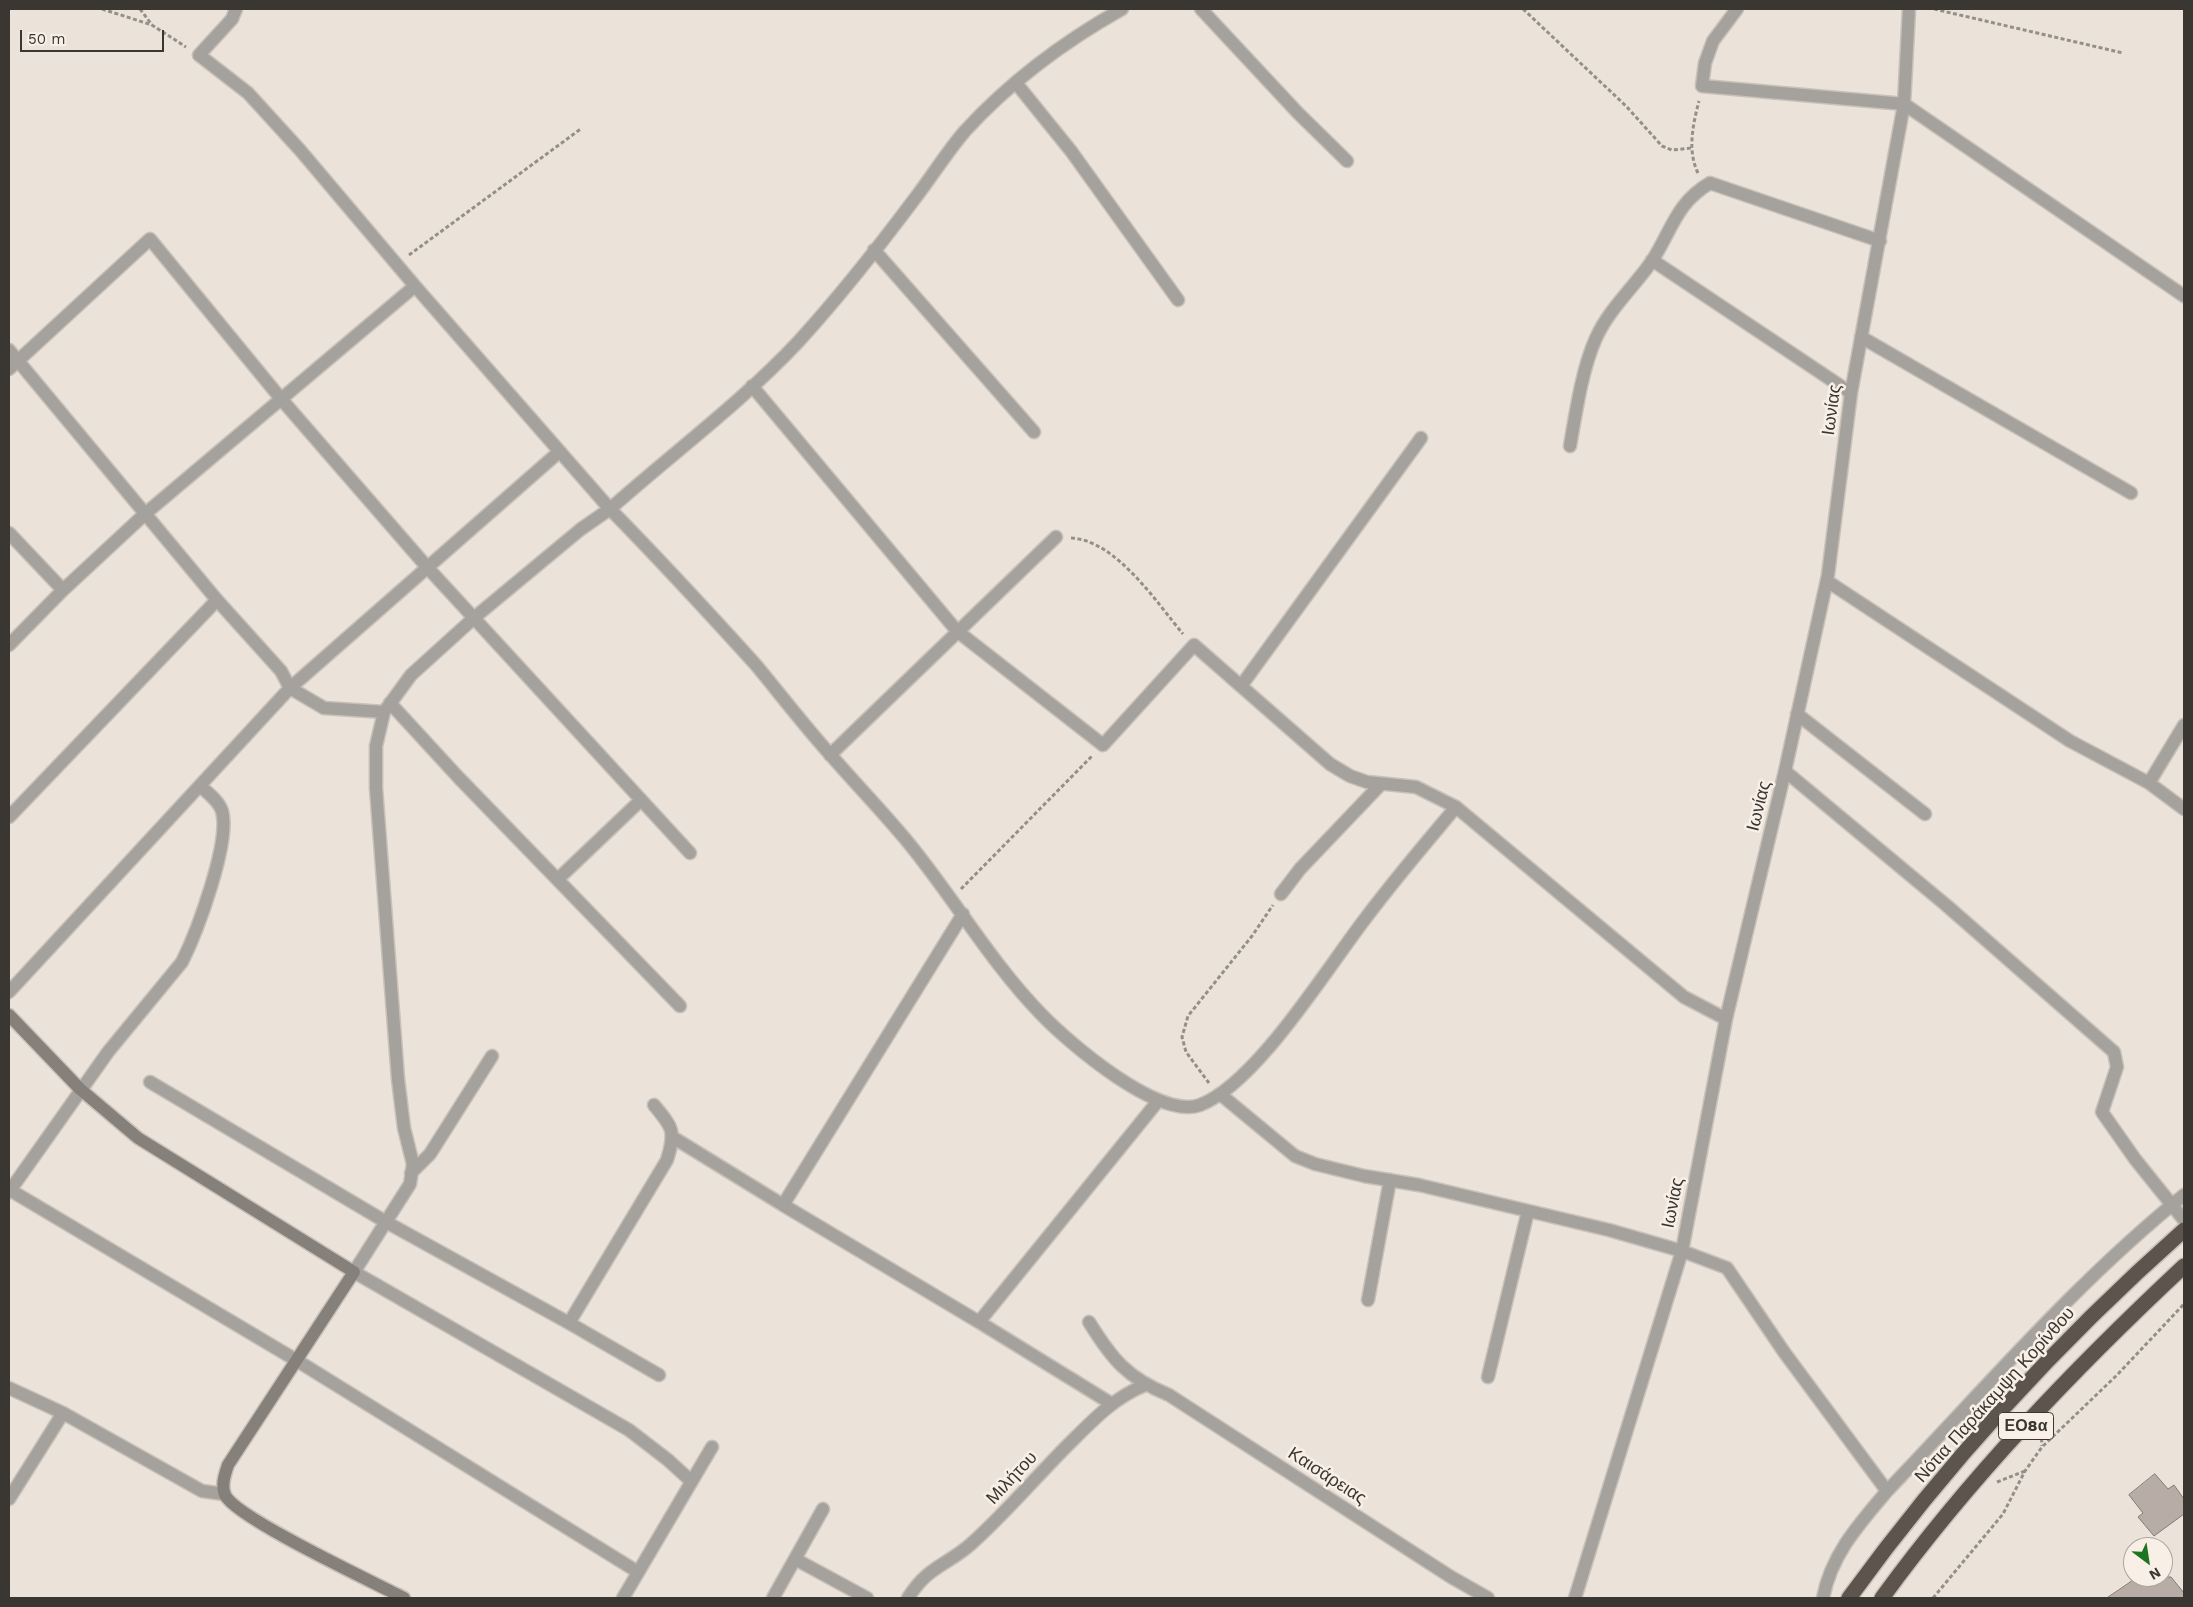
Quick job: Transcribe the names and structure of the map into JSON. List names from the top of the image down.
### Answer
{
  "streets": {
    "highway": ["Νότια Παράκαμψη Κορίνθου", "ΕΟ8α"],
    "street": ["Ιωνίας", "Καισάρειας", "Μιλήτου"]
  },
  "crossings": [
    ["Καισάρειας", "Μιλήτου"]
  ],
  "scale_bar": "50 m",
  "north": "bottom right"
}
